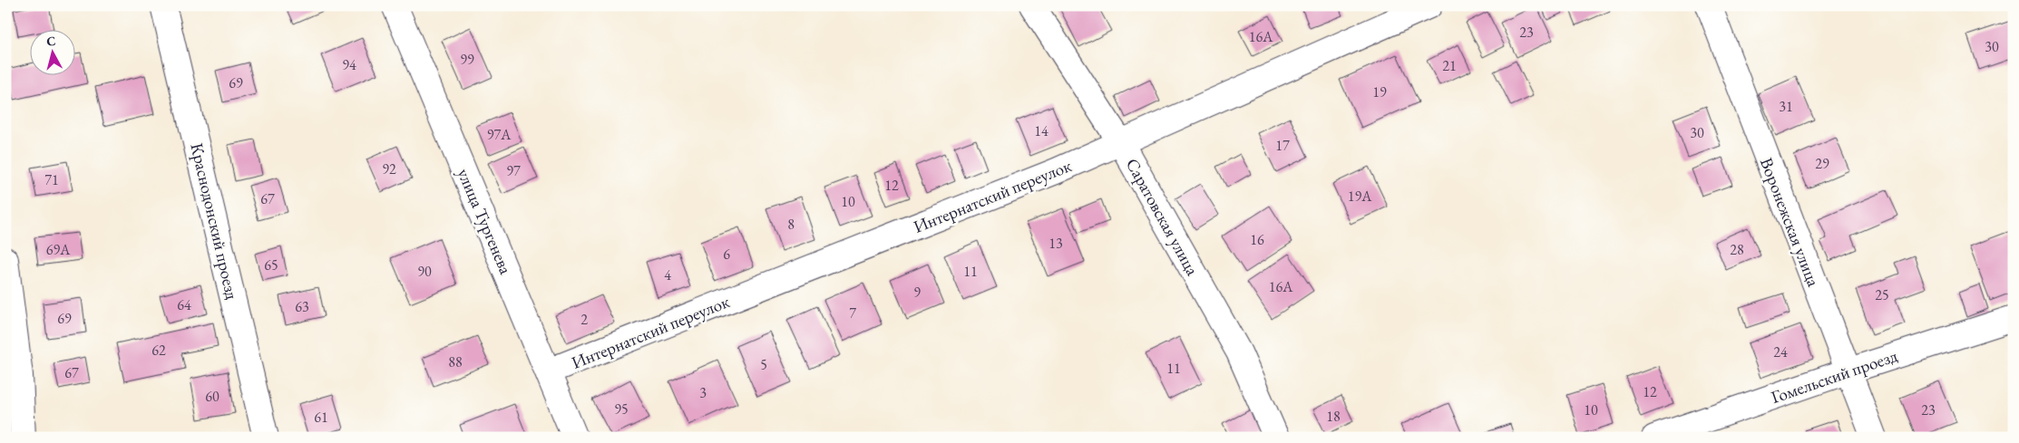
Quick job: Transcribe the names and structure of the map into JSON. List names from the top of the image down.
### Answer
{
  "streets": {
    "street": [
      "Интернатский переулок",
      "Саратовская улица",
      "Краснодонский проезд",
      "улица Тургенева",
      "Воронежская улица",
      "Гомельский проезд"
    ]
  },
  "crossings": [
    ["Интернатский переулок", "Саратовская улица"],
    ["Интернатский переулок", "улица Тургенева"],
    ["Воронежская улица", "Гомельский проезд"]
  ],
  "house_numbers": [
    "23",
    "16А",
    "30",
    "99",
    "94",
    "21",
    "69",
    "19",
    "31",
    "14",
    "30",
    "97А",
    "17",
    "29",
    "92",
    "97",
    "71",
    "12",
    "19А",
    "67",
    "10",
    "8",
    "16",
    "13",
    "69А",
    "28",
    "6",
    "65",
    "90",
    "11",
    "4",
    "16А",
    "9",
    "25",
    "64",
    "63",
    "7",
    "69",
    "2",
    "62",
    "24",
    "88",
    "5",
    "11",
    "67",
    "12",
    "3",
    "60",
    "95",
    "10",
    "23",
    "18",
    "61"
  ],
  "north": "top"
}
